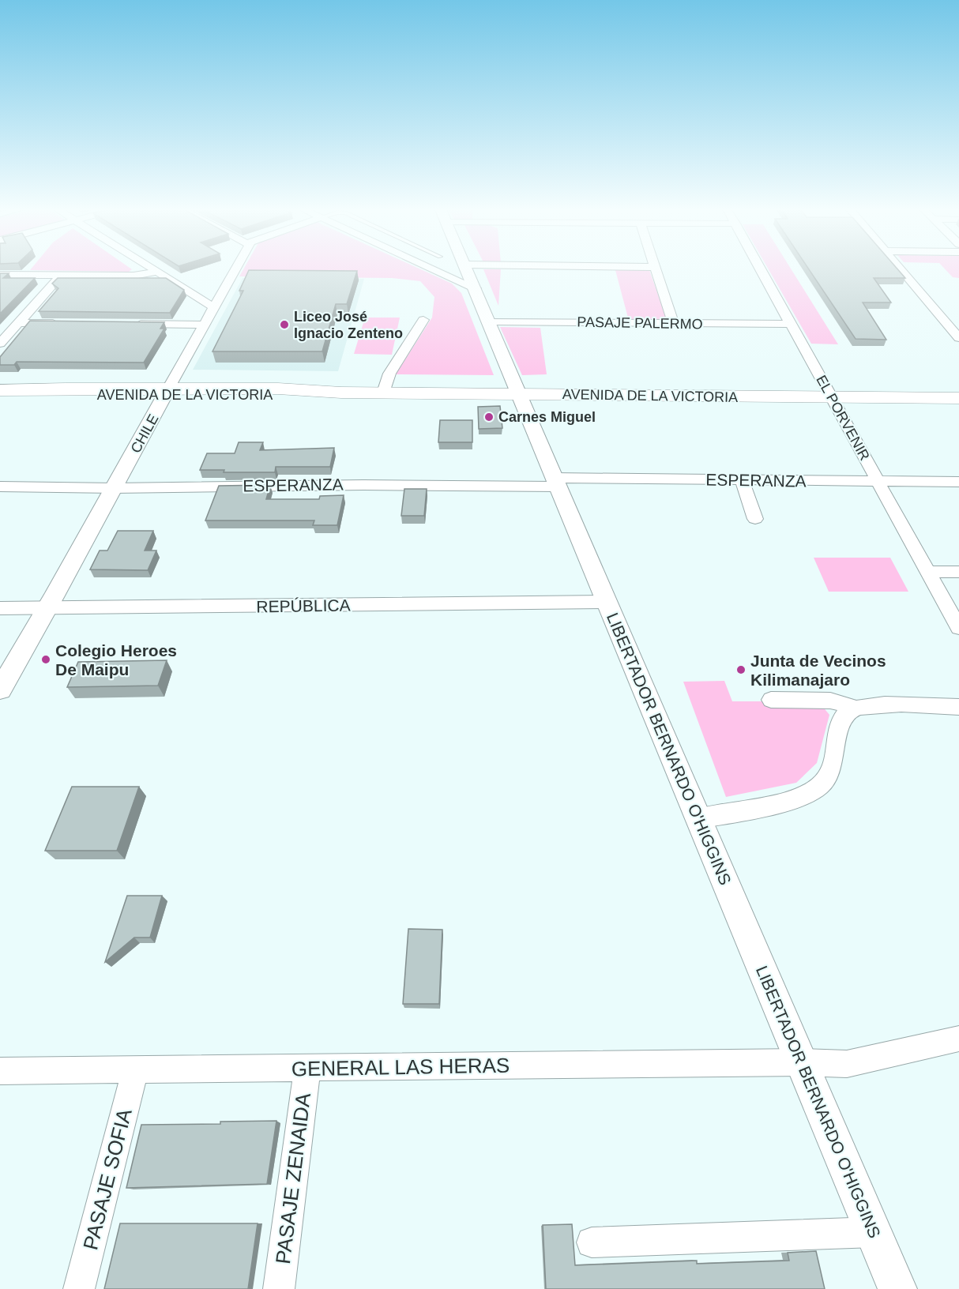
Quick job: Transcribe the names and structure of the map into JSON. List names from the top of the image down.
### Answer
{
  "streets": {
    "main road": ["AVENIDA DE LA VICTORIA"],
    "street": [
      "PASAJE PALERMO",
      "EL PORVENIR",
      "CHILE",
      "ESPERANZA",
      "REPÚBLICA",
      "LIBERTADOR BERNARDO O'HIGGINS",
      "GENERAL LAS HERAS",
      "PASAJE ZENAIDA",
      "PASAJE SOFIA"
    ]
  },
  "crossings": [
    ["PASAJE PALERMO", "EL PORVENIR"],
    ["PASAJE PALERMO", "LIBERTADOR BERNARDO O'HIGGINS"],
    ["AVENIDA DE LA VICTORIA", "EL PORVENIR"],
    ["AVENIDA DE LA VICTORIA", "CHILE"],
    ["AVENIDA DE LA VICTORIA", "LIBERTADOR BERNARDO O'HIGGINS"],
    ["EL PORVENIR", "ESPERANZA"],
    ["CHILE", "ESPERANZA"],
    ["CHILE", "REPÚBLICA"],
    ["ESPERANZA", "LIBERTADOR BERNARDO O'HIGGINS"],
    ["REPÚBLICA", "LIBERTADOR BERNARDO O'HIGGINS"],
    ["LIBERTADOR BERNARDO O'HIGGINS", "GENERAL LAS HERAS"],
    ["GENERAL LAS HERAS", "PASAJE ZENAIDA"],
    ["GENERAL LAS HERAS", "PASAJE SOFIA"]
  ],
  "places": [
    "Liceo José Ignacio Zenteno",
    "Carnes Miguel",
    "Colegio Heroes De Maipu",
    "Junta de Vecinos Kilimanajaro"
  ]
}
